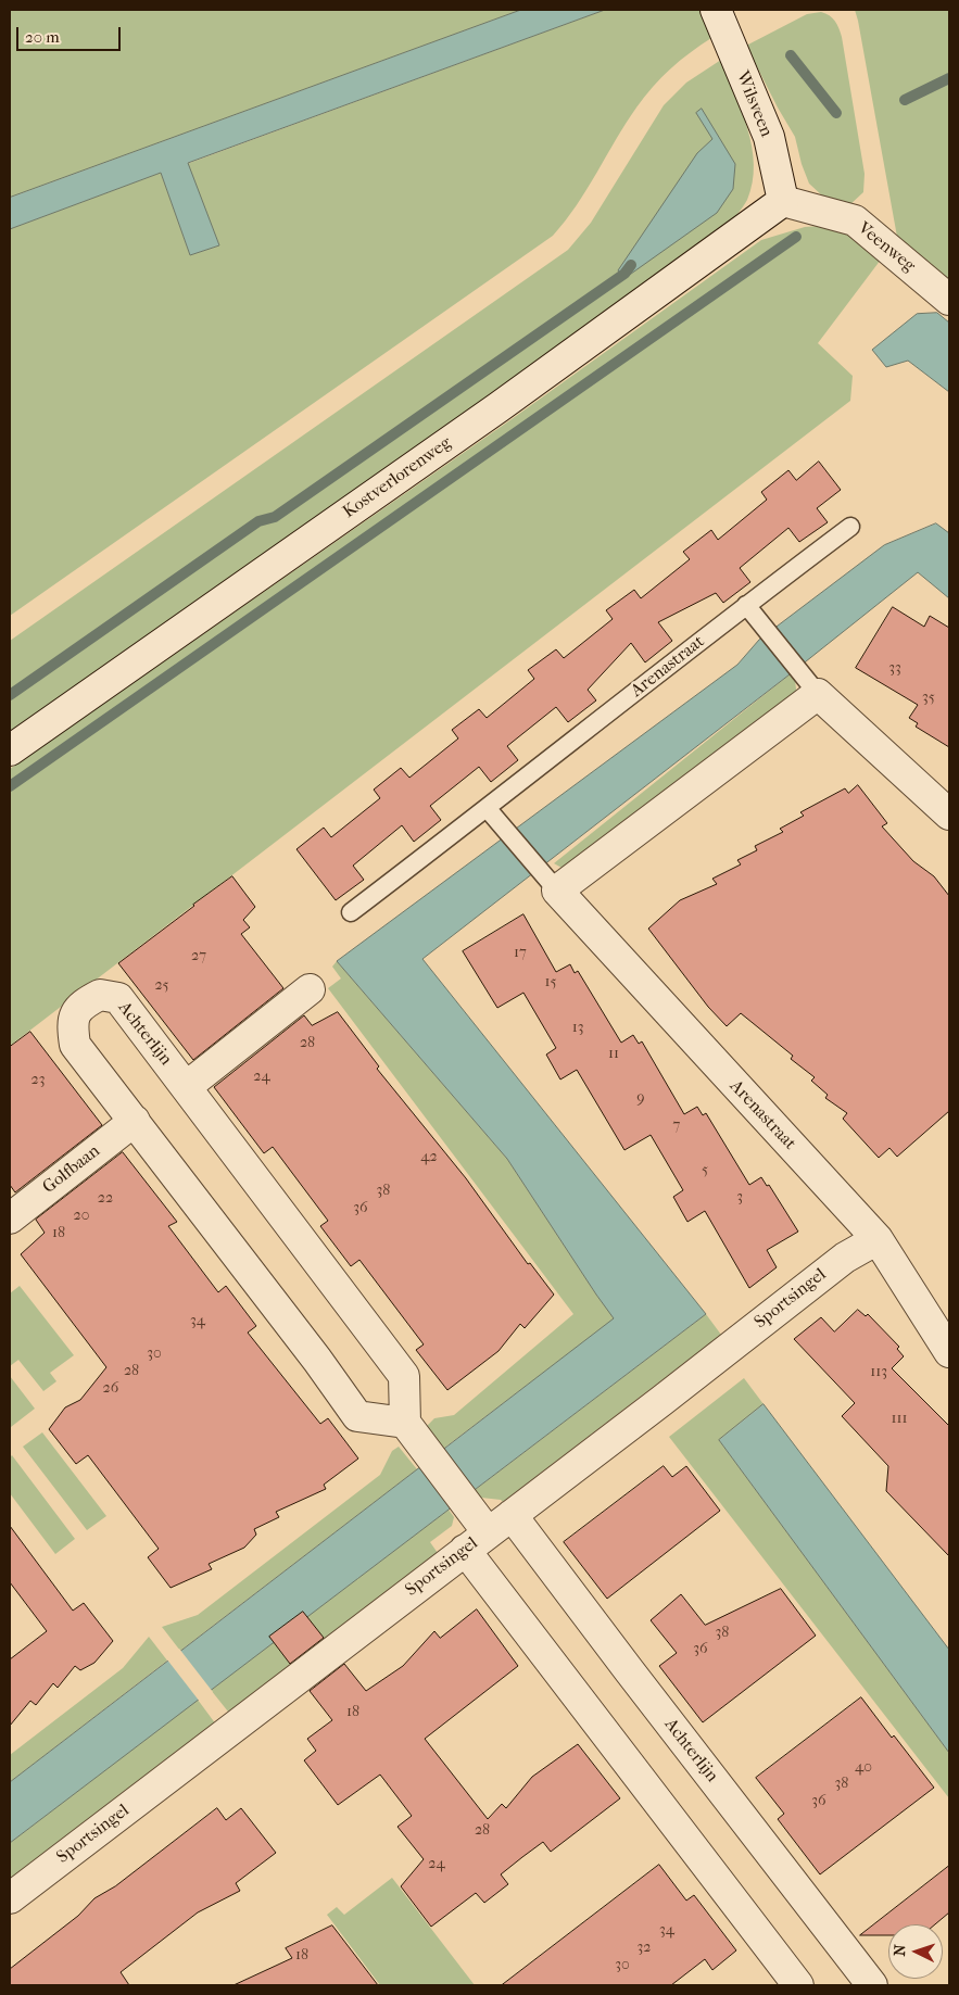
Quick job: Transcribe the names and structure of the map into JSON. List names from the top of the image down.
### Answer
{
  "streets": {
    "street": [
      "Wilsveen",
      "Veenweg",
      "Kostverlorenweg",
      "Arenastraat",
      "Achterlijn",
      "Golfbaan",
      "Sportsingel"
    ]
  },
  "crossings": [
    ["Wilsveen", "Veenweg"],
    ["Wilsveen", "Kostverlorenweg"],
    ["Veenweg", "Kostverlorenweg"],
    ["Arenastraat", "Sportsingel"],
    ["Achterlijn", "Golfbaan"],
    ["Achterlijn", "Sportsingel"]
  ],
  "house_numbers": [
    "33",
    "35",
    "17",
    "27",
    "15",
    "25",
    "13",
    "28",
    "11",
    "24",
    "23",
    "9",
    "7",
    "42",
    "5",
    "38",
    "3",
    "22",
    "36",
    "20",
    "18",
    "34",
    "30",
    "28",
    "113",
    "26",
    "111",
    "38",
    "36",
    "18",
    "40",
    "38",
    "36",
    "28",
    "24",
    "34",
    "32",
    "18",
    "30"
  ],
  "scale_bar": "20 m",
  "north": "left"
}
